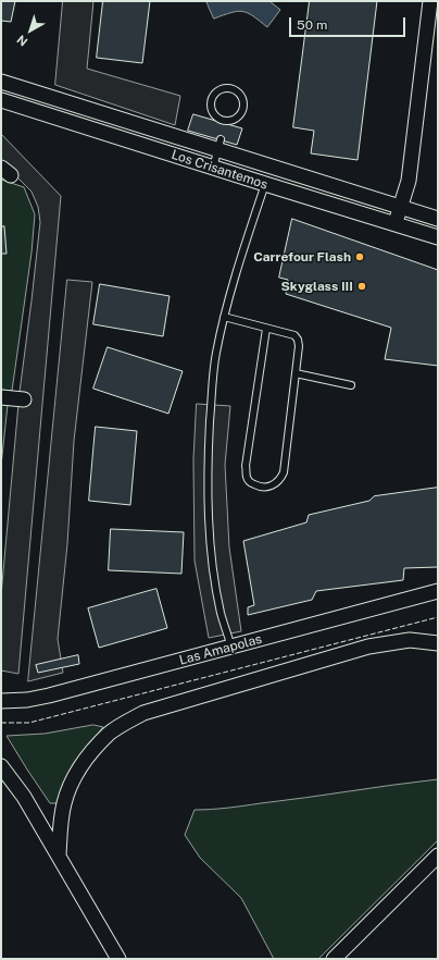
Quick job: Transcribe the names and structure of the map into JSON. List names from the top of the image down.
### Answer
{
  "streets": {
    "street": ["Los Crisantemos", "Las Amapolas"]
  },
  "places": ["Carrefour Flash", "Skyglass III"],
  "scale_bar": "50 m",
  "north": "bottom left"
}
